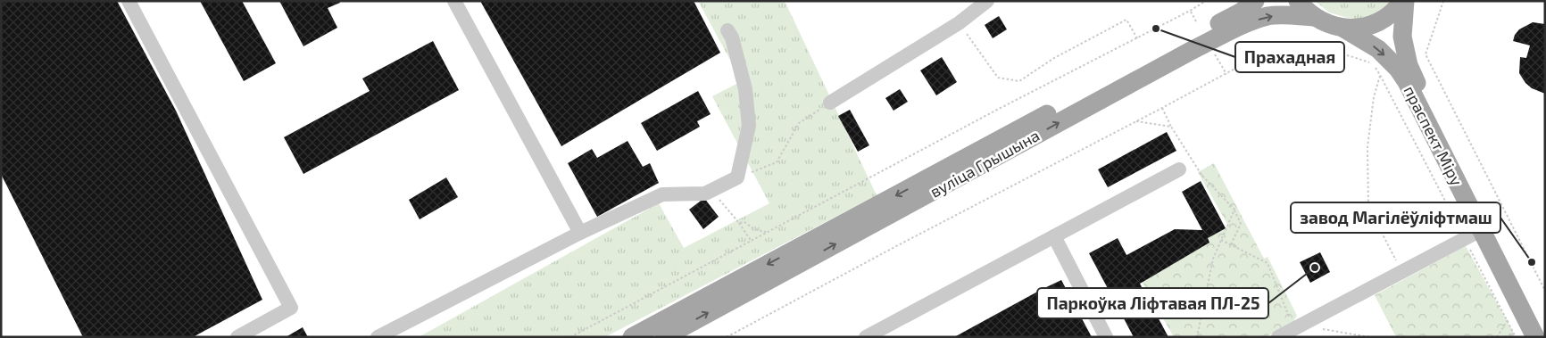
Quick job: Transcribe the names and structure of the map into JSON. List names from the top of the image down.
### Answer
{
  "streets": {
    "main road": ["праспект Міру", "вуліца Грышына"]
  },
  "places": ["Прахадная", "завод Магілёўліфтмаш", "Паркоўка Ліфтавая ПЛ-25"]
}
